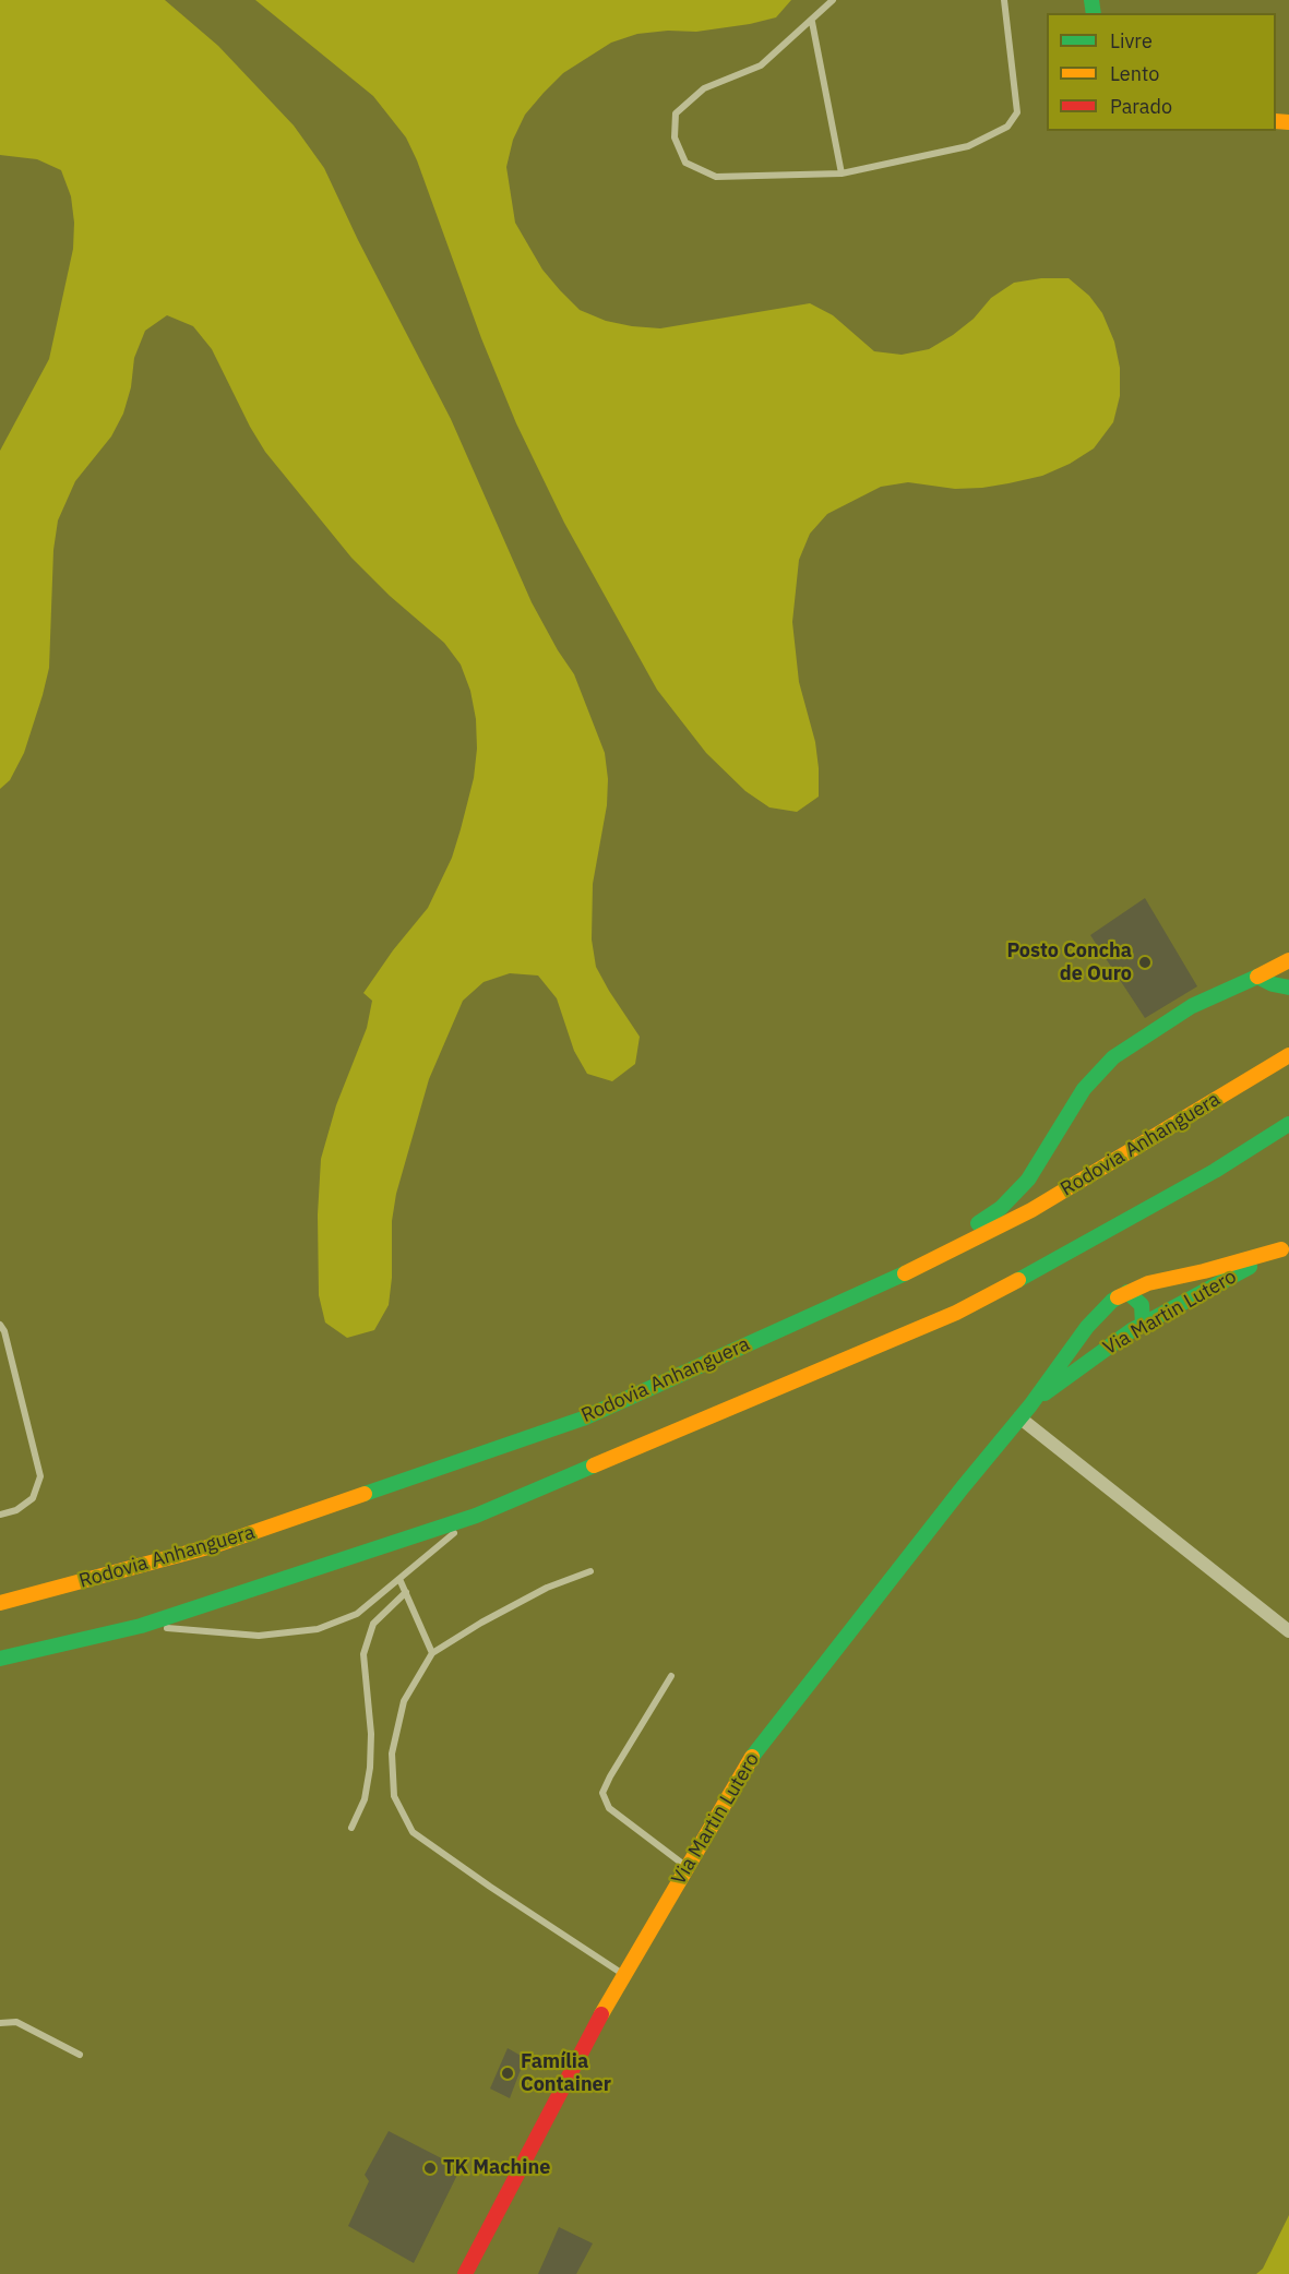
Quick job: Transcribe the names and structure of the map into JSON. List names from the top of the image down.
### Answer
{
  "streets": {
    "main road": ["Rodovia Anhanguera", "Via Martin Lutero"]
  },
  "places": ["Posto Concha de Ouro", "Família Container", "TK Machine"],
  "legend": ["Livre", "Lento", "Parado"]
}
